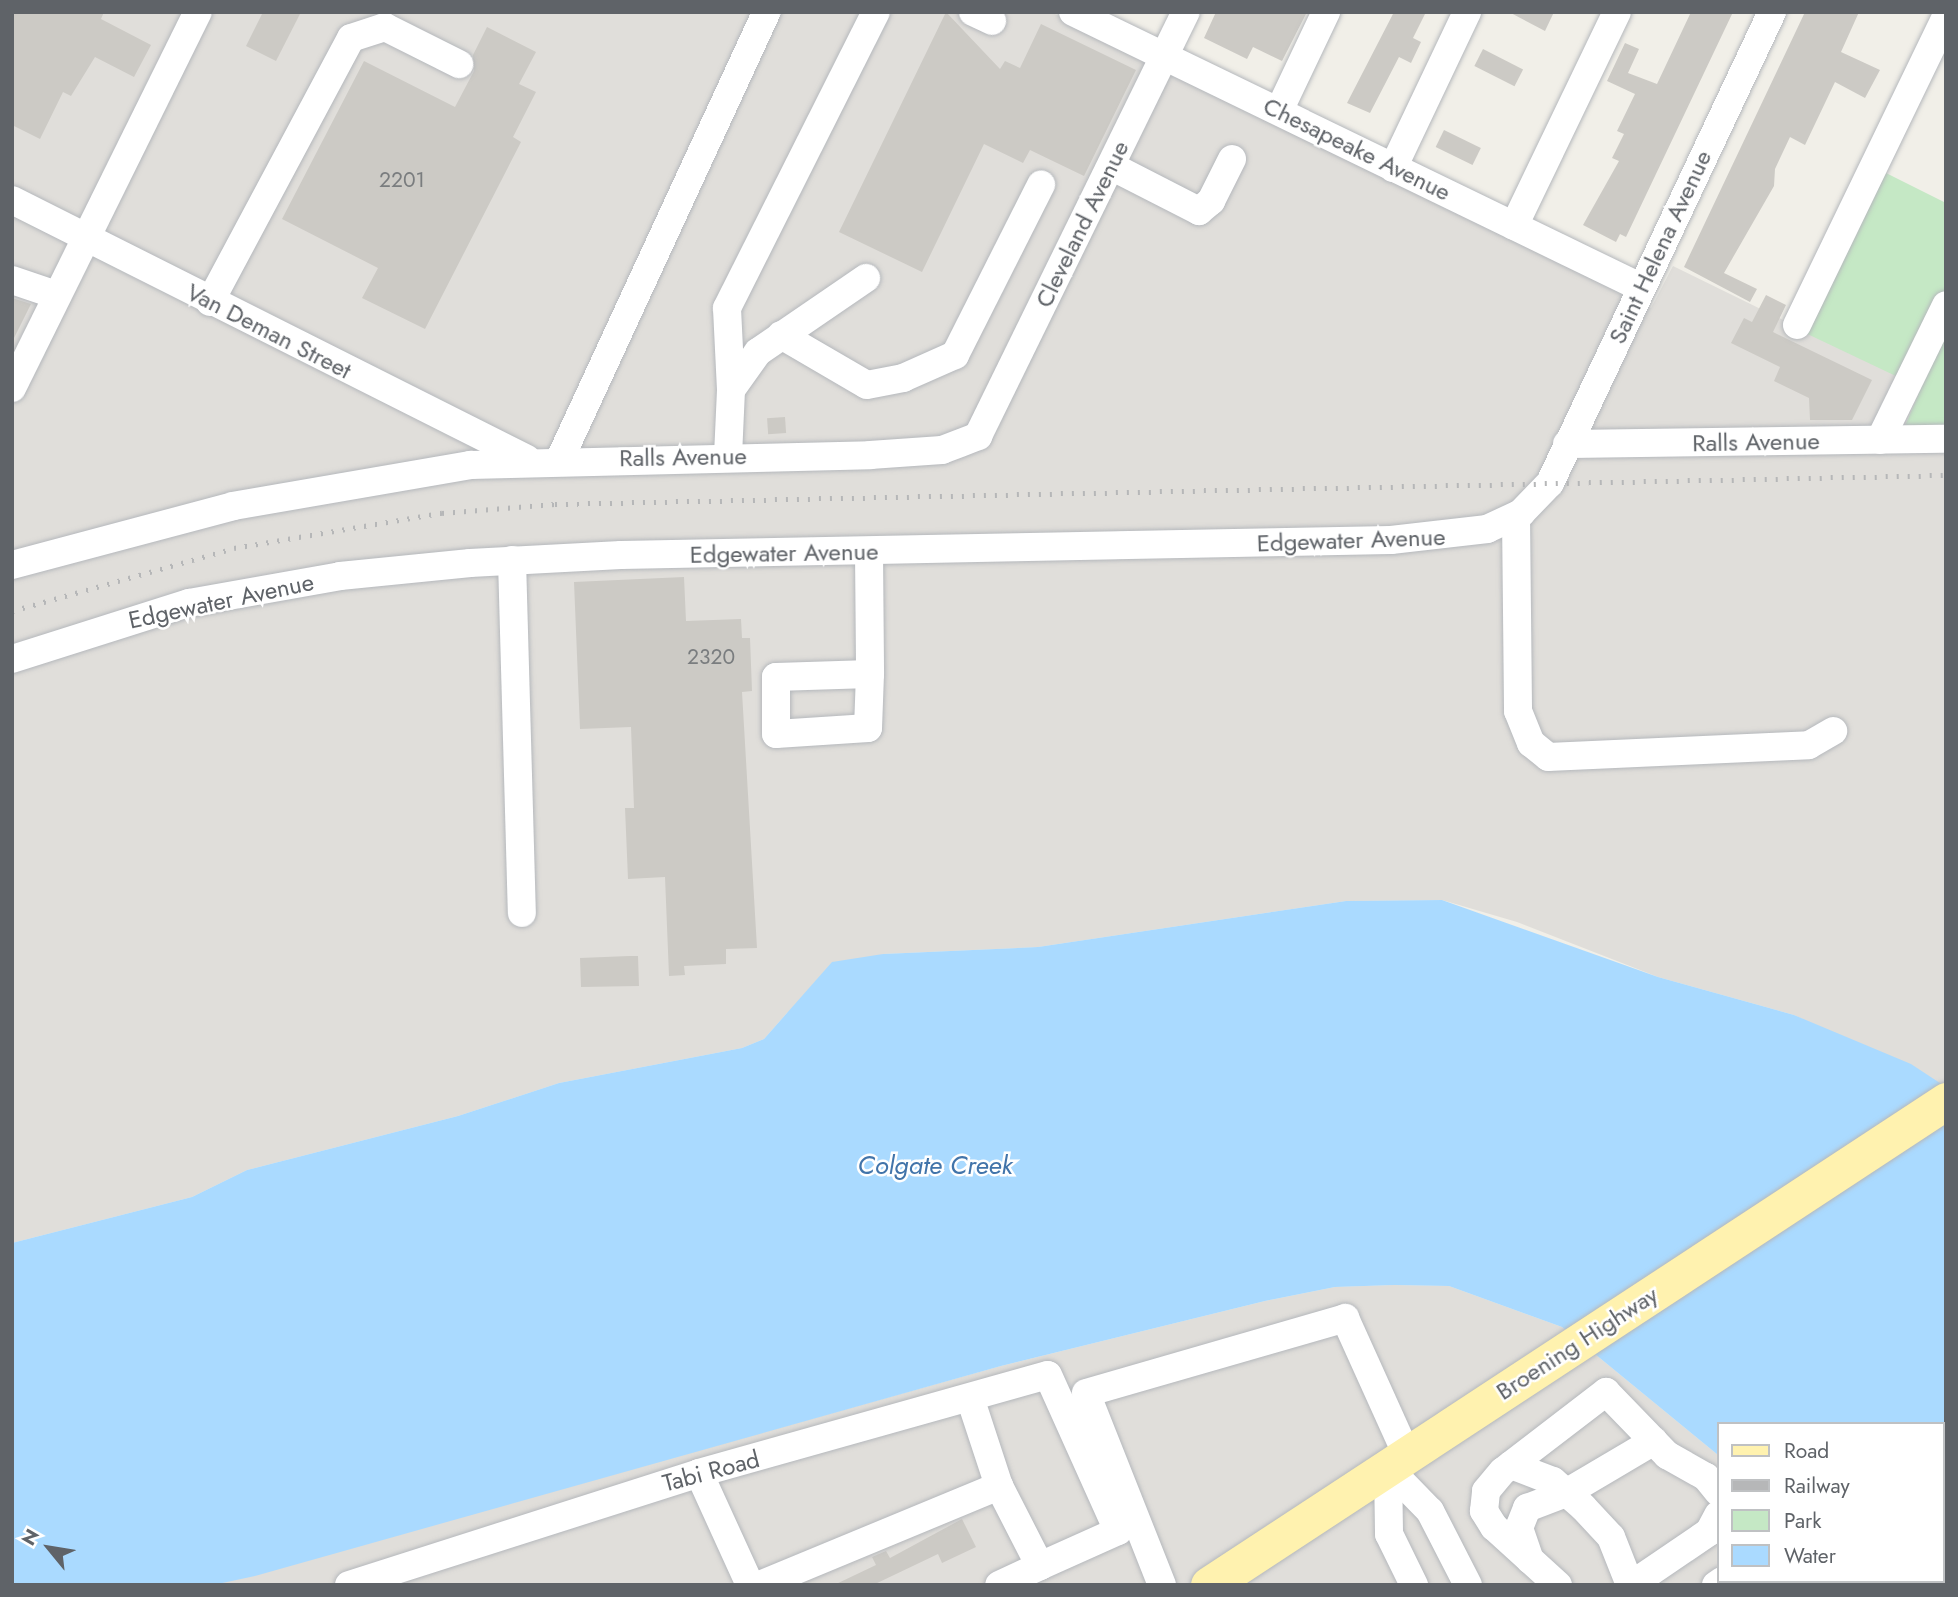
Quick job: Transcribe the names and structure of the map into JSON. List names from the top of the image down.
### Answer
{
  "streets": {
    "main road": ["Broening Highway"],
    "street": [
      "Chesapeake Avenue",
      "Cleveland Avenue",
      "Saint Helena Avenue",
      "Van Deman Street",
      "Ralls Avenue",
      "Edgewater Avenue",
      "Tabi Road"
    ]
  },
  "crossings": [
    ["Chesapeake Avenue", "Cleveland Avenue"],
    ["Chesapeake Avenue", "Saint Helena Avenue"],
    ["Cleveland Avenue", "Ralls Avenue"],
    ["Saint Helena Avenue", "Ralls Avenue"],
    ["Saint Helena Avenue", "Edgewater Avenue"],
    ["Van Deman Street", "Ralls Avenue"]
  ],
  "water": ["Colgate Creek"],
  "house_numbers": ["2201", "2320"],
  "legend": [
    "Road",
    "Railway",
    "Park",
    "Water"
  ],
  "north": "top left"
}
